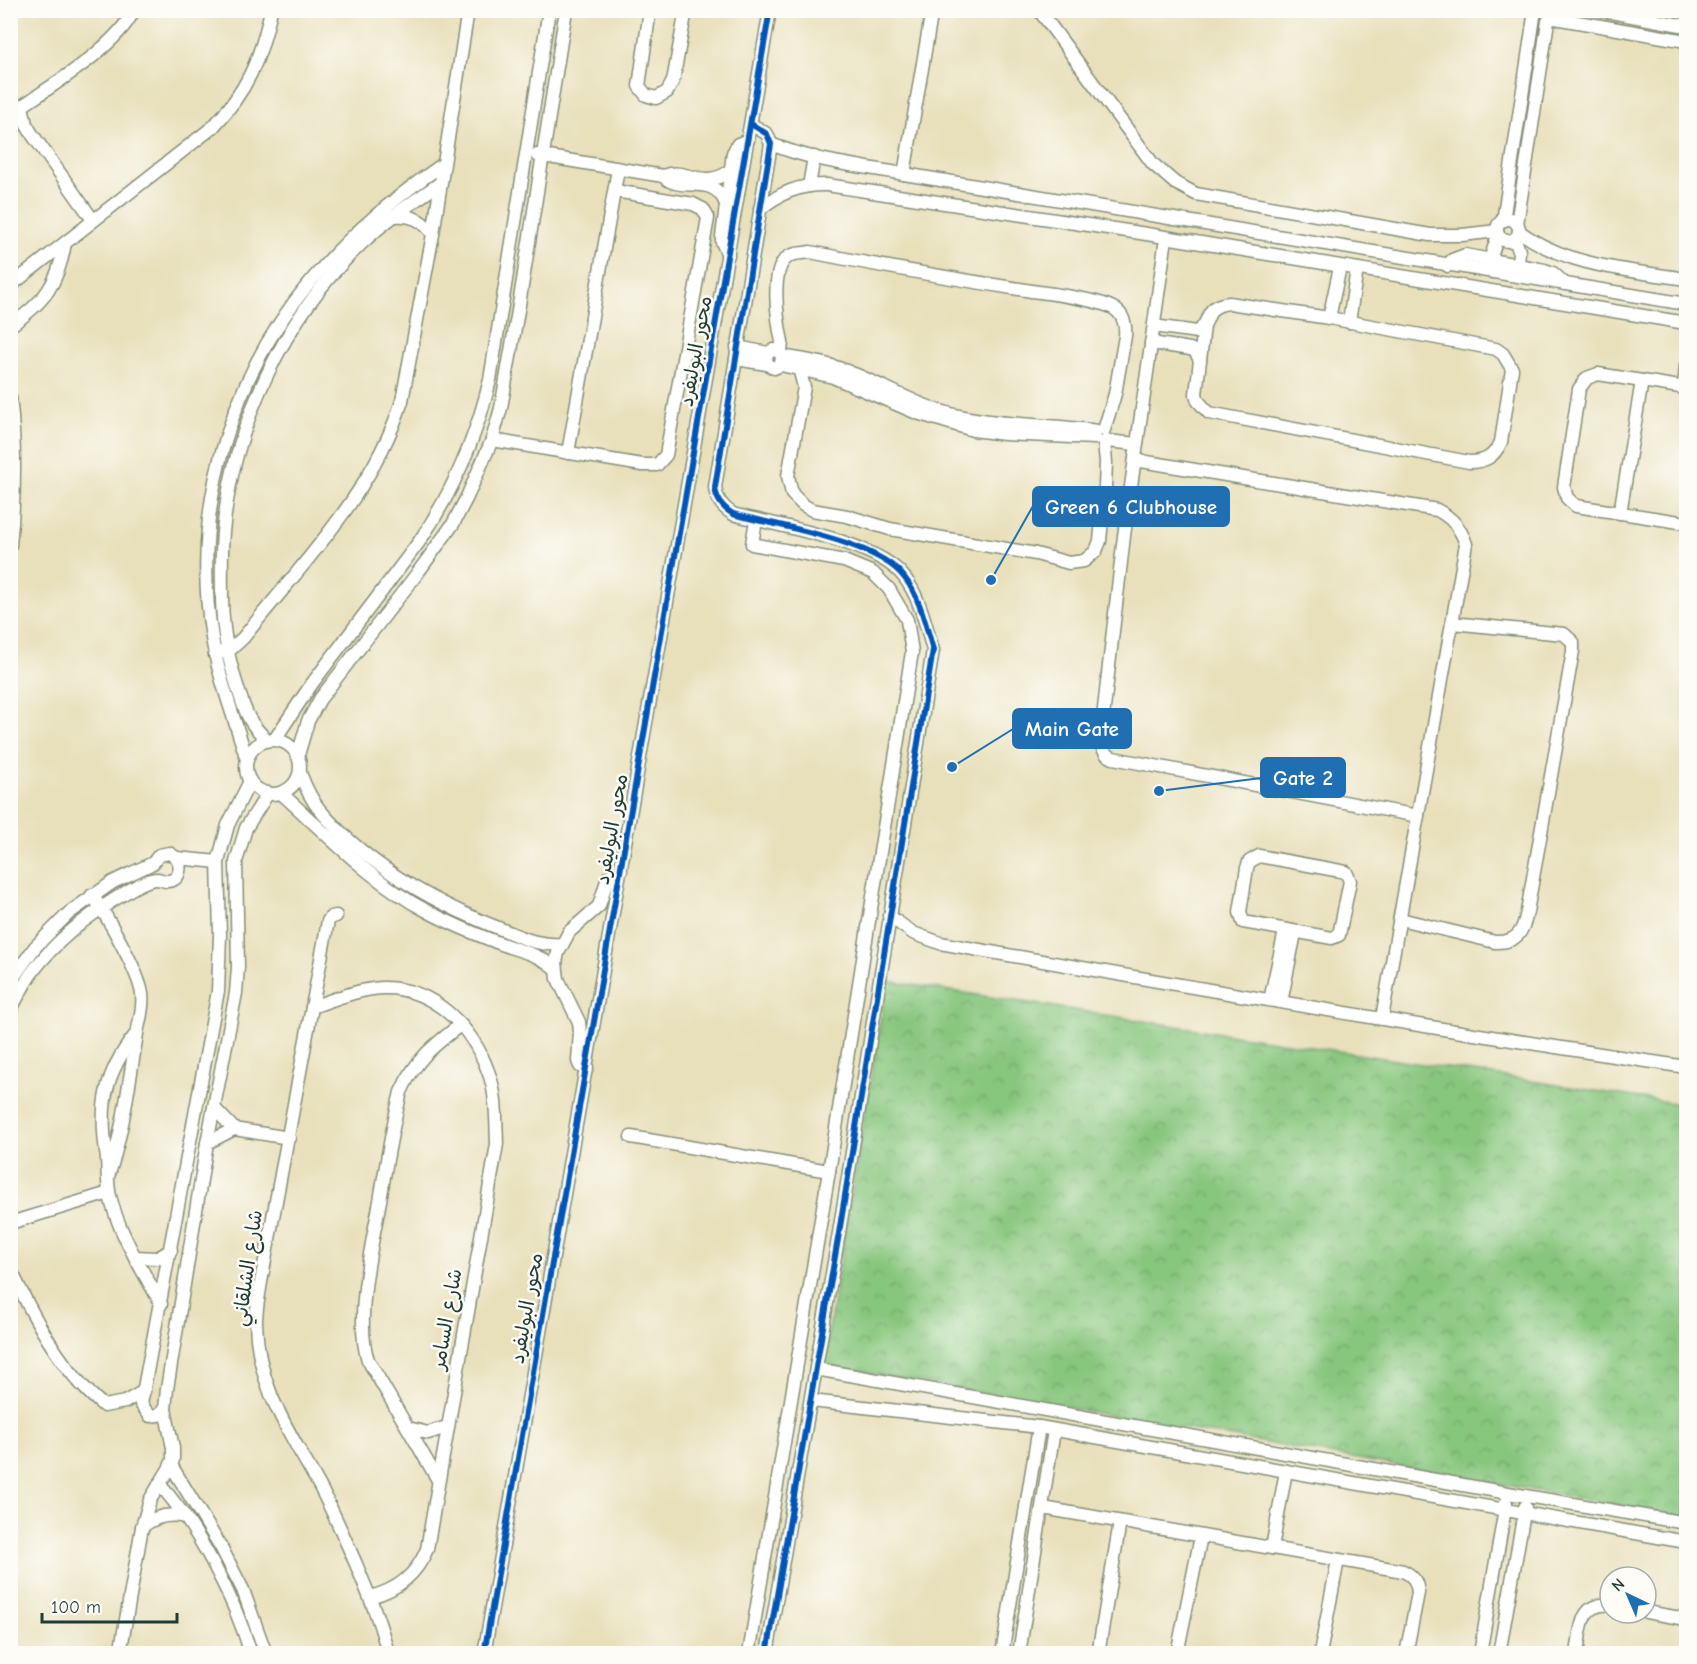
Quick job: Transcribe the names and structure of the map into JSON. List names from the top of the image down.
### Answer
{
  "streets": {
    "street": ["محور البوليفرد", "شارع الشلقاني", "شارع السامر"]
  },
  "crossings": [
    ["شارع الشلقاني", "شارع السامر"]
  ],
  "places": ["Green 6 Clubhouse", "Main Gate", "Gate 2"],
  "scale_bar": "100 m",
  "north": "top left"
}
